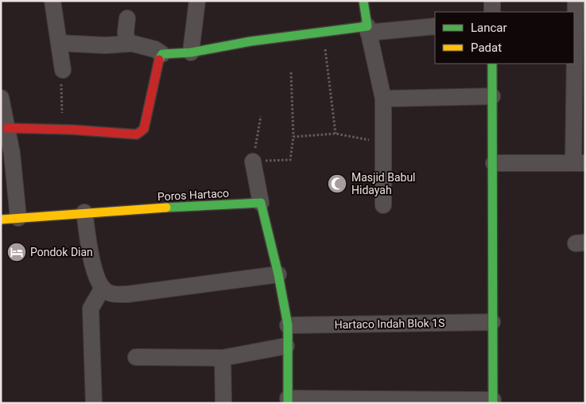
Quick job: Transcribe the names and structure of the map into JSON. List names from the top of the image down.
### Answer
{
  "streets": {
    "street": ["Poros Hartaco", "Hartaco Indah Blok 1S"]
  },
  "places": {
    "mosque": ["Masjid Babul Hidayah"],
    "hotel": ["Pondok Dian"]
  },
  "legend": ["Lancar", "Padat"]
}
